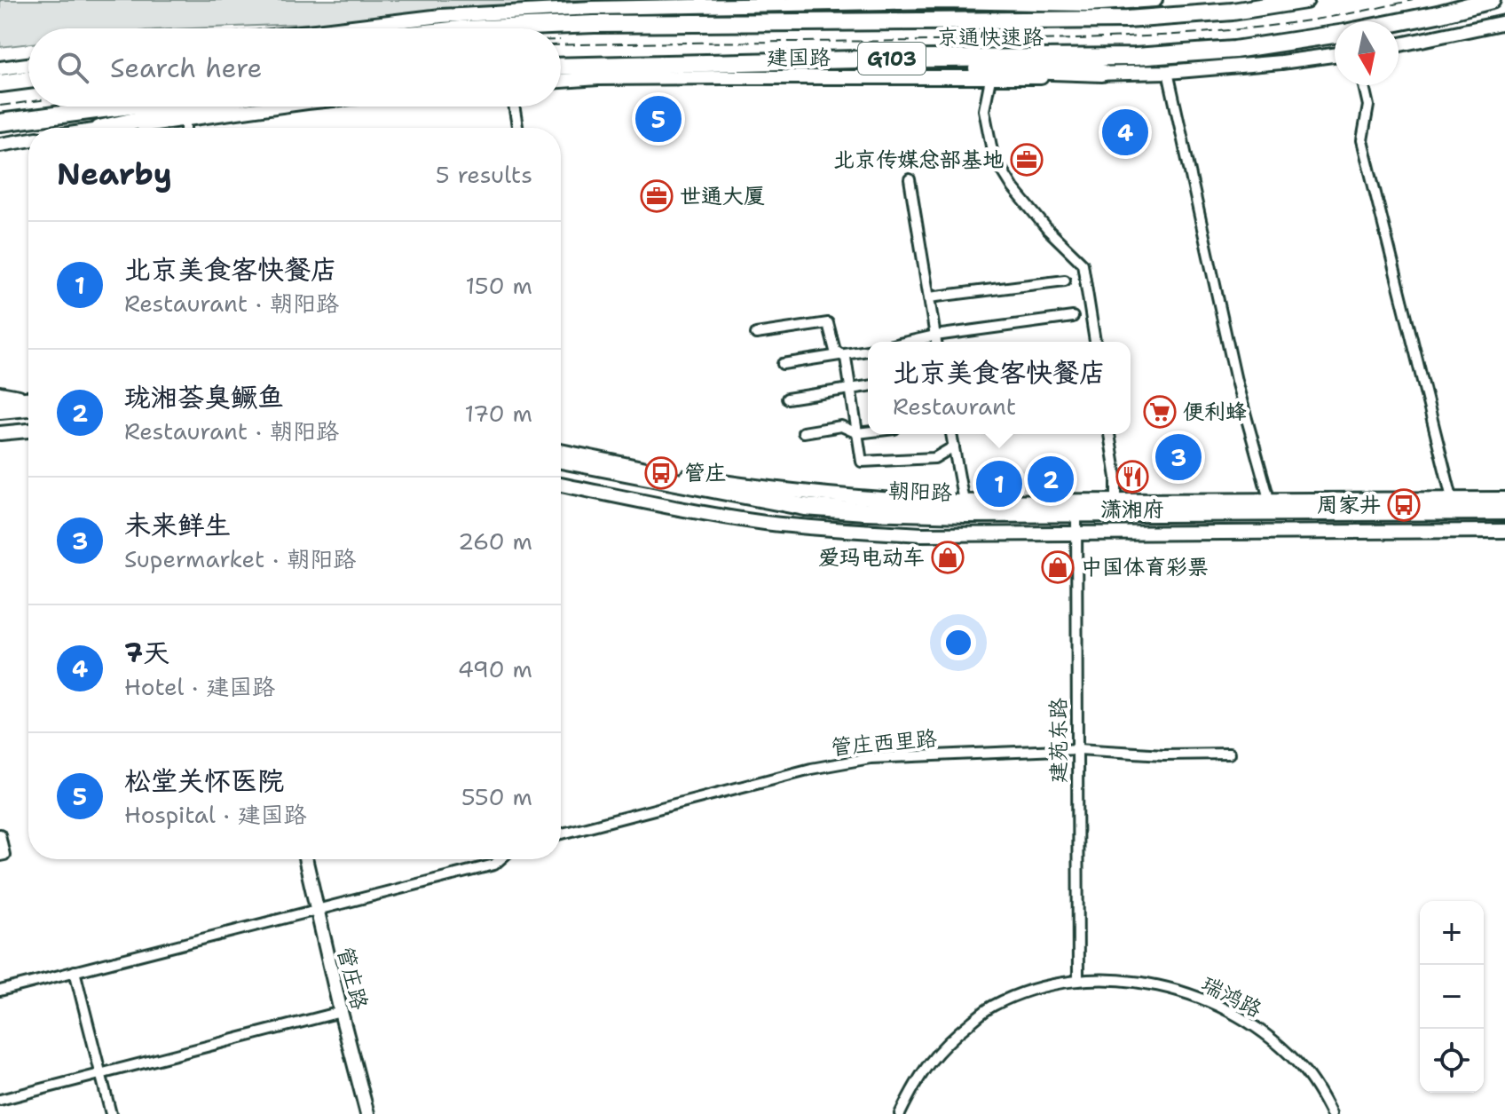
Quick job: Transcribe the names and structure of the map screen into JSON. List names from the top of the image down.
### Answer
{
  "streets": {
    "highway": ["京通快速路", "G103", "朝阳路"],
    "main road": ["建国路", "管庄路"],
    "street": ["建苑东路", "管庄西里路", "瑞鸿路"]
  },
  "crossings": [
    ["朝阳路", "建苑东路"],
    ["建苑东路", "管庄西里路"],
    ["建苑东路", "瑞鸿路"]
  ],
  "places": {
    "office": ["北京传媒总部基地", "世通大厦"],
    "supermarket": ["便利蜂"],
    "bus stop": ["管庄", "周家井"],
    "restaurant": ["潇湘府"],
    "shop": ["爱玛电动车", "中国体育彩票"]
  },
  "north": "bottom",
  "page": {
    "search": "Search here",
    "pins": [
      "5",
      "4",
      "3",
      "2",
      "1"
    ],
    "heading": ["Nearby", "5 results"],
    "list": [
      {
        "mark": "1",
        "name": "北京美食客快餐店",
        "note": "Restaurant · 朝阳路",
        "value": "150 m"
      },
      {
        "mark": "2",
        "name": "珑湘荟臭鳜鱼",
        "note": "Restaurant · 朝阳路",
        "value": "170 m"
      },
      {
        "mark": "3",
        "name": "未来鲜生",
        "note": "Supermarket · 朝阳路",
        "value": "260 m"
      },
      {
        "mark": "4",
        "name": "7天",
        "note": "Hotel · 建国路",
        "value": "490 m"
      },
      {
        "mark": "5",
        "name": "松堂关怀医院",
        "note": "Hospital · 建国路",
        "value": "550 m"
      }
    ],
    "popup": ["北京美食客快餐店", "Restaurant"],
    "map_buttons": ["+", "−"]
  }
}
